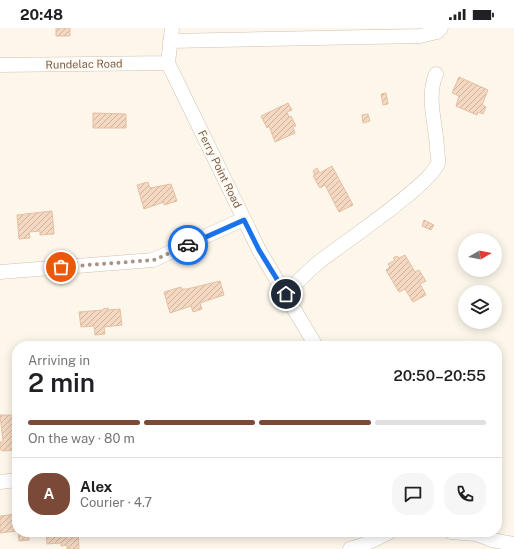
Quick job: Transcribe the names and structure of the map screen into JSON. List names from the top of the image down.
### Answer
{
  "streets": {
    "street": ["Rundelac Road", "Ferry Point Road"]
  },
  "crossings": [
    ["Rundelac Road", "Ferry Point Road"]
  ],
  "north": "right",
  "page": {
    "status": "20:48",
    "heading": ["2 min", "Arriving in", "20:50–20:55"],
    "panel": ["Alex", "Courier · 4.7"],
    "bar": "On the way · 80 m",
    "round": "A"
  }
}
